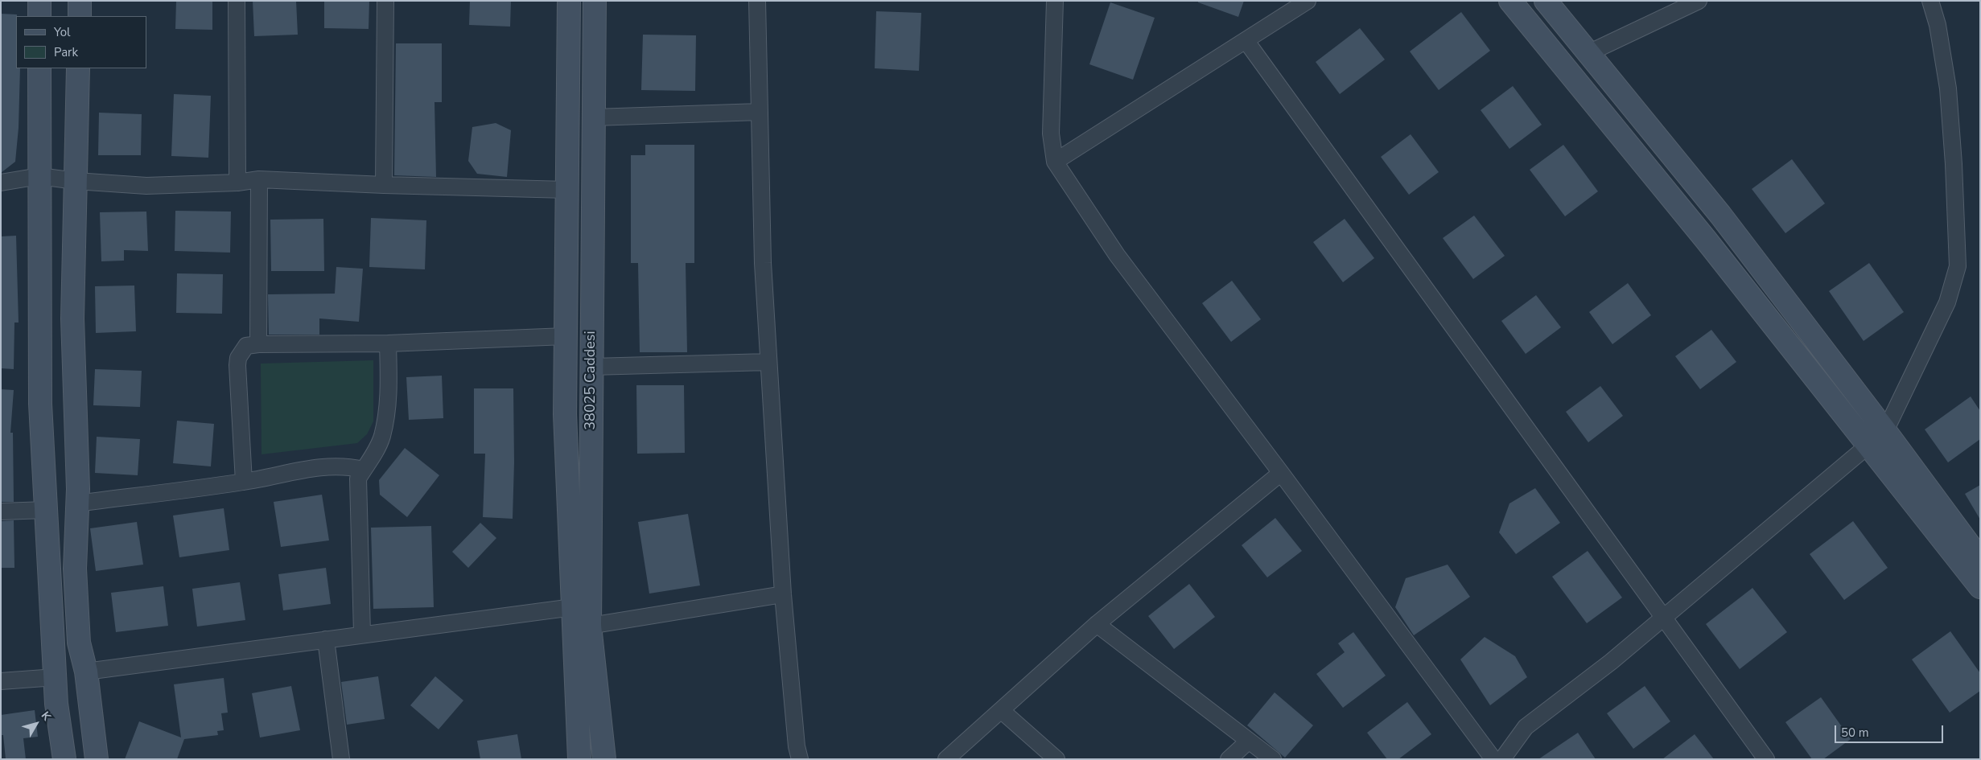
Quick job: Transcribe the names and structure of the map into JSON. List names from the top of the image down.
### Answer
{
  "streets": {
    "street": ["38025 Caddesi"]
  },
  "legend": ["Yol", "Park"],
  "scale_bar": "50 m",
  "north": "top right"
}
